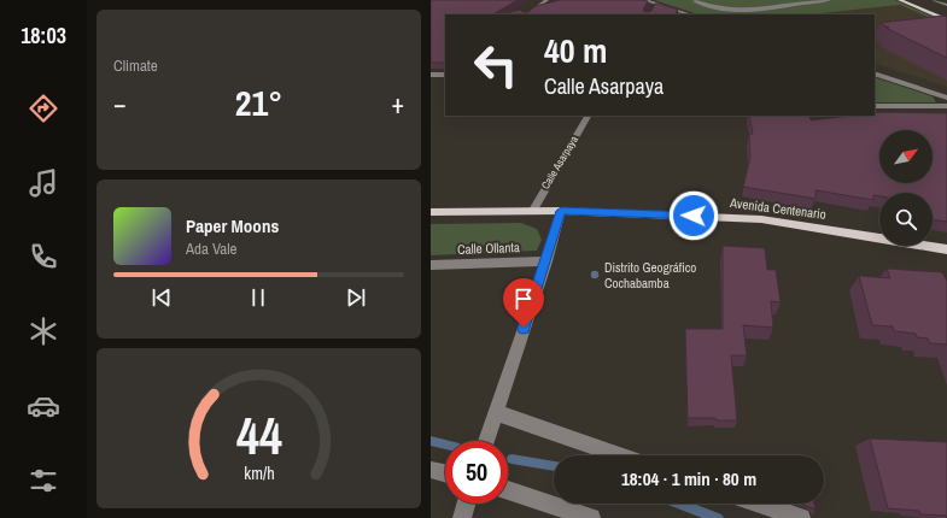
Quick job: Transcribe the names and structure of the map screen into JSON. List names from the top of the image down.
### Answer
{
  "streets": {
    "main road": ["Avenida Centenario"],
    "street": ["Calle Asarpaya", "Calle Ollanta"]
  },
  "crossings": [
    ["Calle Asarpaya", "Avenida Centenario"]
  ],
  "places": ["Distrito Geográfico Cochabamba"],
  "north": "top right",
  "page": {
    "tabs": "18:03",
    "tile": "Climate",
    "turn": ["40 m", "Calle Asarpaya"],
    "heat": ["−", "21°", "+"],
    "song": ["Paper Moons", "Ada Vale"],
    "limit": "50",
    "trip": "18:04 · 1 min · 80 m",
    "gauge": ["44", "km/h"]
  }
}
